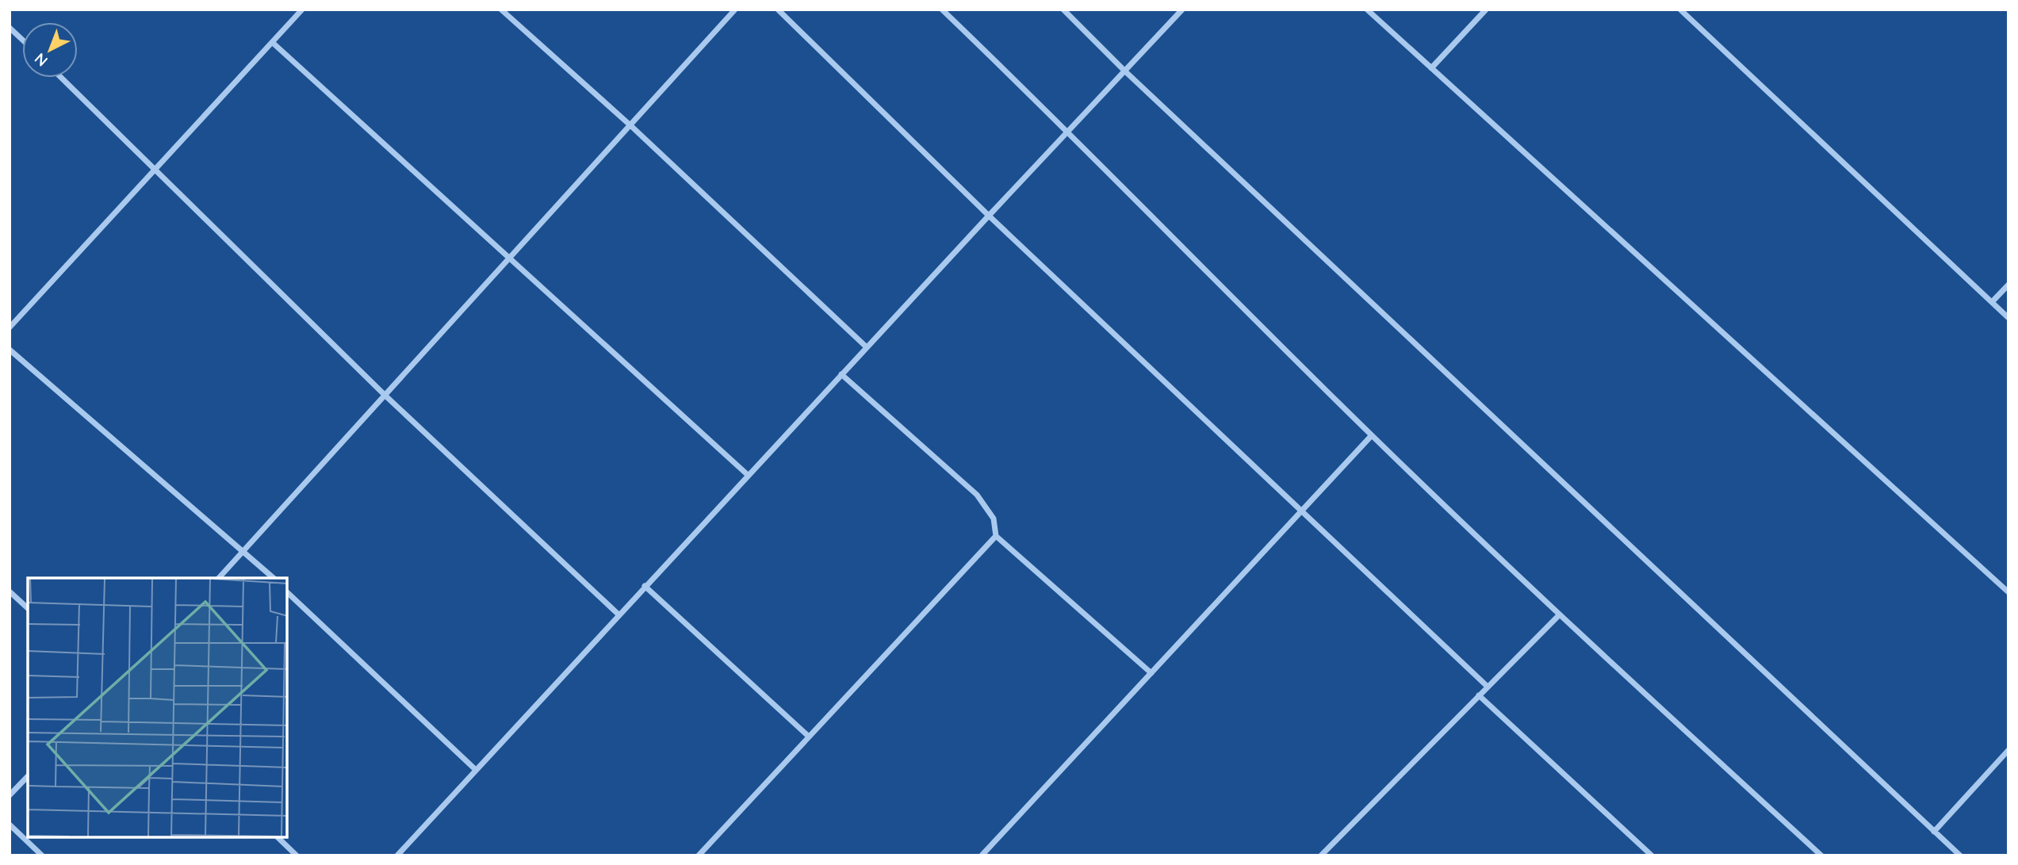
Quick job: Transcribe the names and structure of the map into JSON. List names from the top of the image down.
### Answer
{
  "north": "bottom left"
}
